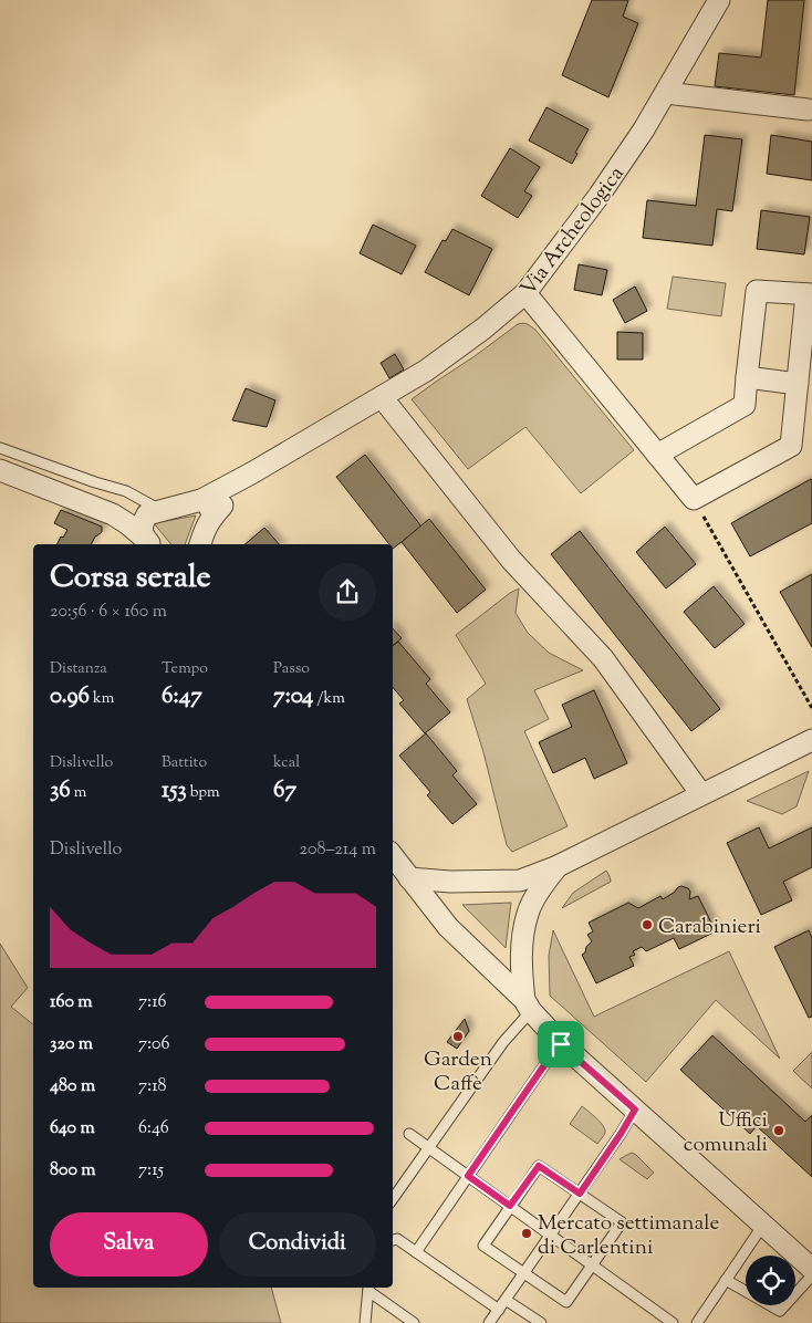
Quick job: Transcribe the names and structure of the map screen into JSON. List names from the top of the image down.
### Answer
{
  "streets": {
    "street": ["Via Archeologica"]
  },
  "places": [
    "Carabinieri",
    "Garden Caffè",
    "Uffici comunali",
    "Mercato settimanale di Carlentini"
  ],
  "page": {
    "heading": ["Corsa serale", "20:56 · 6 × 160 m"],
    "stats": [
      ["Distanza", "0.96 km"],
      ["Tempo", "6:47"],
      ["Passo", "7:04 /km"],
      ["Dislivello", "36 m"],
      ["Battito", "153 bpm"],
      ["kcal", "67"]
    ],
    "chart": ["Dislivello", "208–214 m"],
    "list": [
      {
        "name": "160 m",
        "note": "7:16"
      },
      {
        "name": "320 m",
        "note": "7:06"
      },
      {
        "name": "480 m",
        "note": "7:18"
      },
      {
        "name": "640 m",
        "note": "6:46"
      },
      {
        "name": "800 m",
        "note": "7:15"
      }
    ],
    "buttons": ["Salva", "Condividi"]
  }
}
